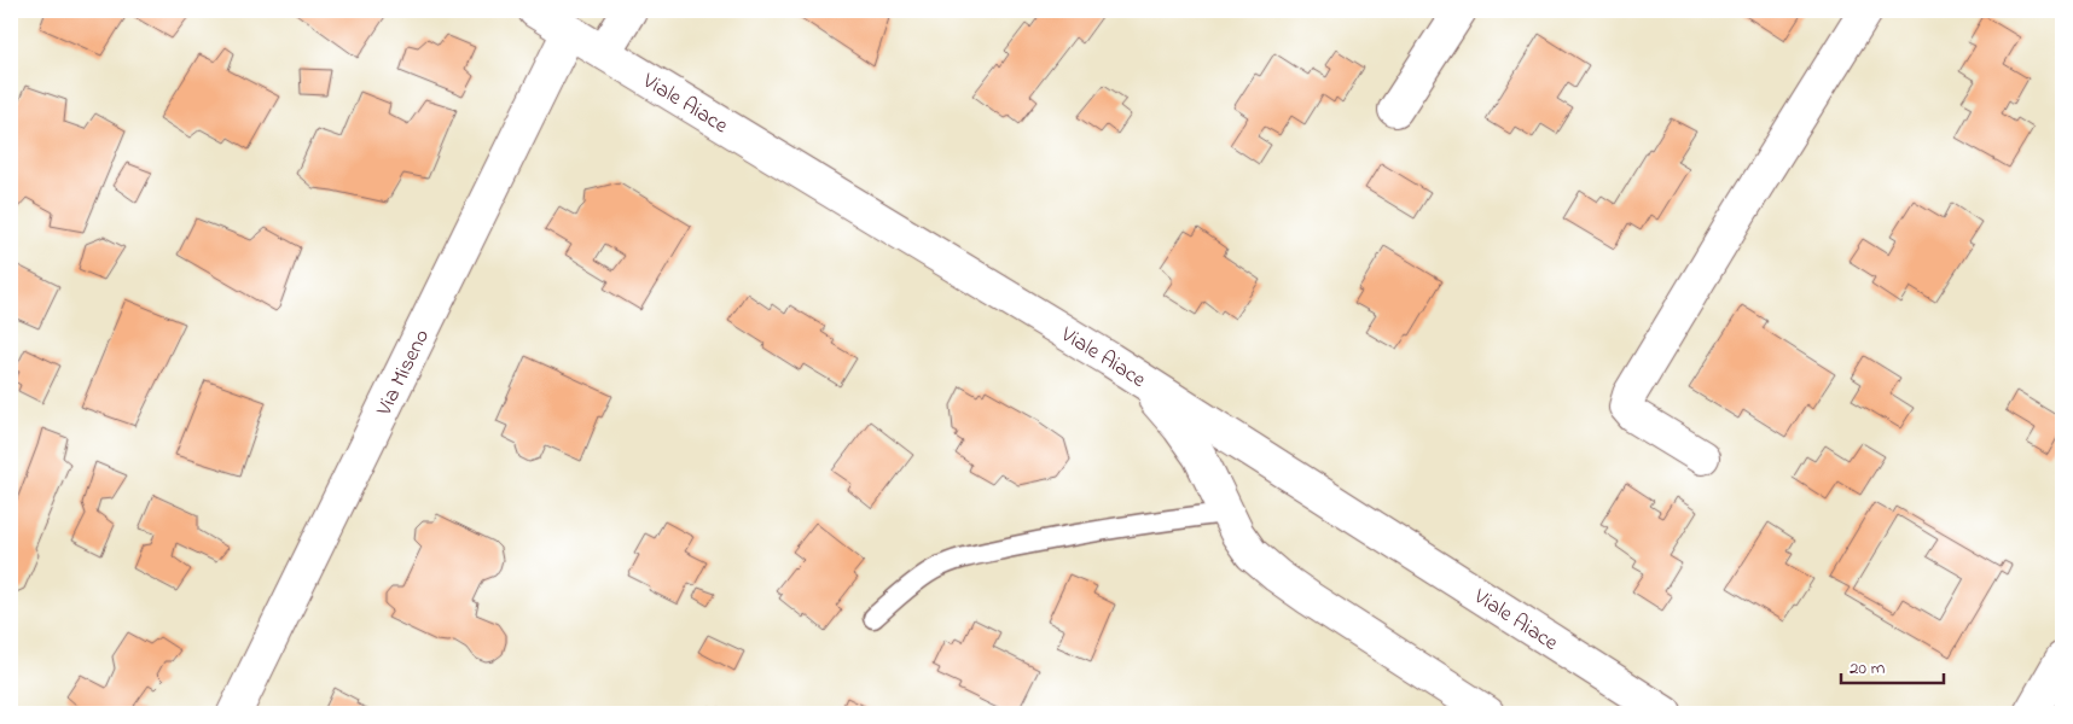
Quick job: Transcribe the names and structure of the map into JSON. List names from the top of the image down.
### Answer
{
  "streets": {
    "street": ["Viale Aiace", "Via Miseno"]
  },
  "crossings": [
    ["Viale Aiace", "Via Miseno"]
  ],
  "scale_bar": "20 m"
}
